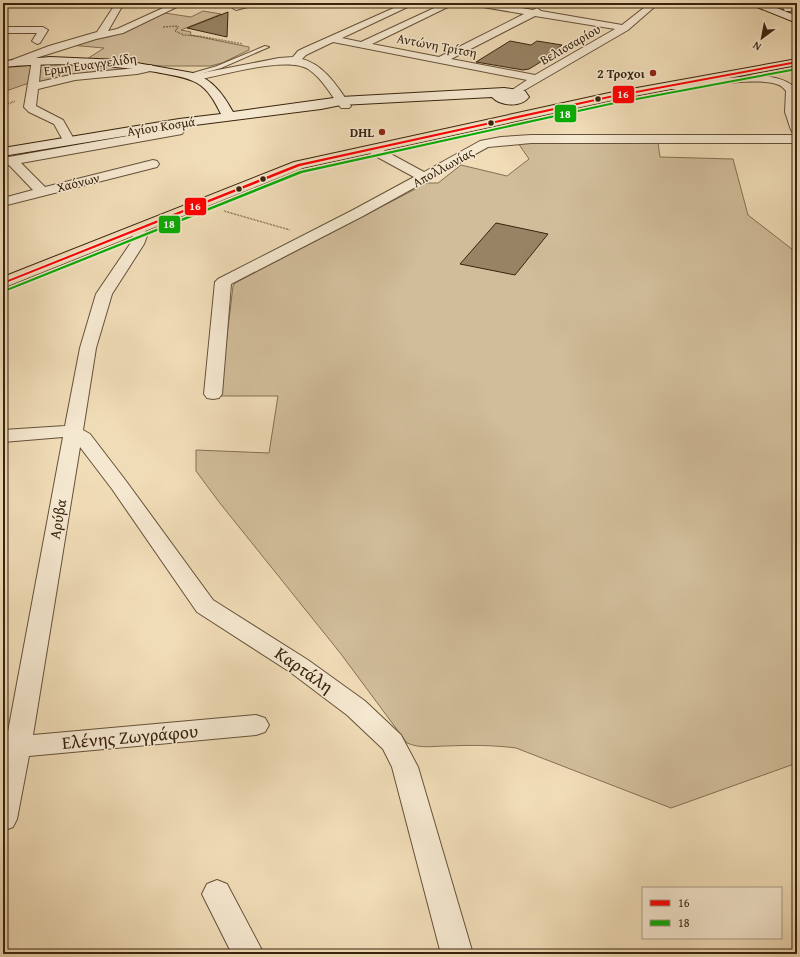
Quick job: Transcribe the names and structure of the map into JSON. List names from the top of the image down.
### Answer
{
  "streets": {
    "street": [
      "Βελισσαρίου",
      "Αντώνη Τρίτση",
      "Ερμή Ευαγγελίδη",
      "Αγίου Κοσμά",
      "Απολλωνίας",
      "Χαόνων",
      "Αρύβα",
      "Καρτάλη",
      "Ελένης Ζωγράφου"
    ]
  },
  "crossings": [
    ["Βελισσαρίου", "Αντώνη Τρίτση"],
    ["Βελισσαρίου", "Αγίου Κοσμά"],
    ["Αρύβα", "Καρτάλη"],
    ["Αρύβα", "Ελένης Ζωγράφου"]
  ],
  "places": ["2 Τροχοι", "DHL"],
  "lines": ["transit line 16", "transit line 18"],
  "legend": ["16", "18"],
  "north": "bottom left"
}
